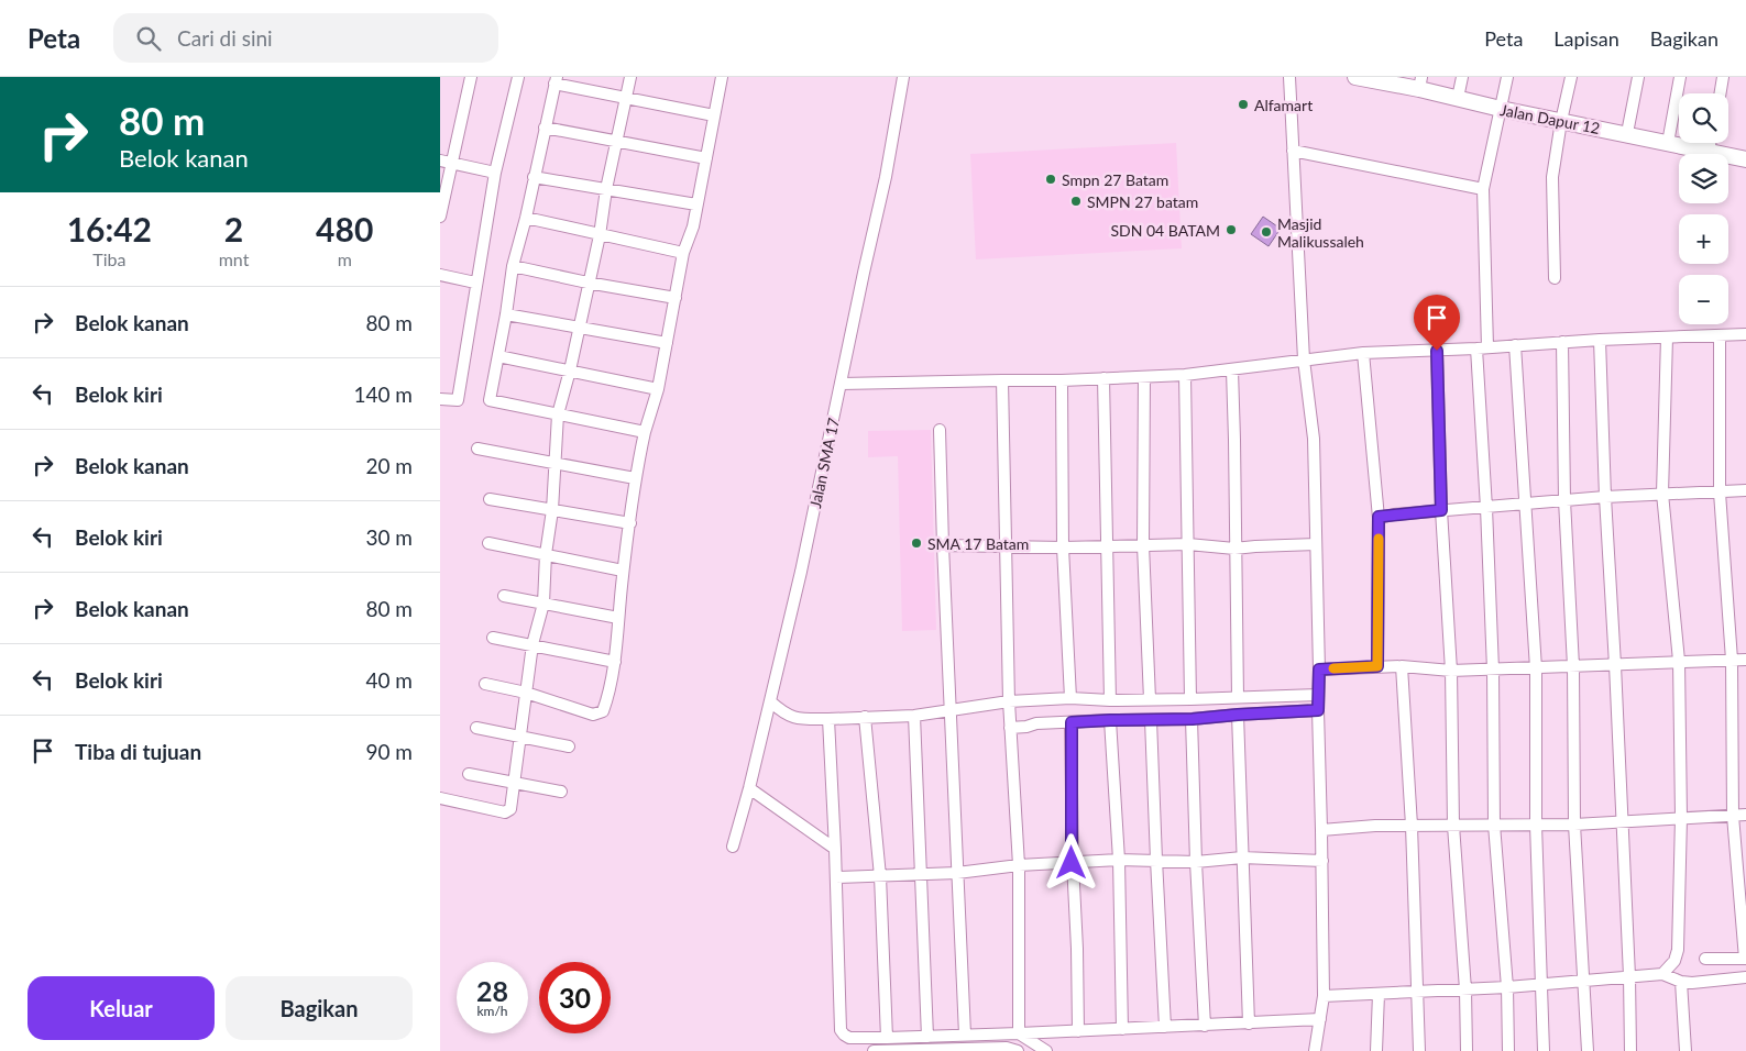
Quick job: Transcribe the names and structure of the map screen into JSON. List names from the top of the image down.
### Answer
{
  "streets": {
    "street": ["Jalan Dapur 12", "Jalan SMA 17"]
  },
  "places": [
    "Alfamart",
    "Smpn 27 Batam",
    "SMPN 27 batam",
    "SDN 04 BATAM",
    "Masjid Malikussaleh",
    "SMA 17 Batam"
  ],
  "page": {
    "header": "Peta",
    "search": "Cari di sini",
    "nav": ["Peta", "Lapisan", "Bagikan"],
    "turn": ["80 m", "Belok kanan"],
    "map_buttons": ["+", "−"],
    "eta": [
      "16:42",
      "Tiba",
      "2",
      "mnt",
      "480",
      "m"
    ],
    "list": [
      {
        "name": "Belok kanan",
        "value": "80 m"
      },
      {
        "name": "Belok kiri",
        "value": "140 m"
      },
      {
        "name": "Belok kanan",
        "value": "20 m"
      },
      {
        "name": "Belok kiri",
        "value": "30 m"
      },
      {
        "name": "Belok kanan",
        "value": "80 m"
      },
      {
        "name": "Belok kiri",
        "value": "40 m"
      },
      {
        "name": "Tiba di tujuan",
        "value": "90 m"
      }
    ],
    "speed": "28 km/h",
    "limit": "30",
    "buttons": ["Keluar", "Bagikan"]
  }
}
